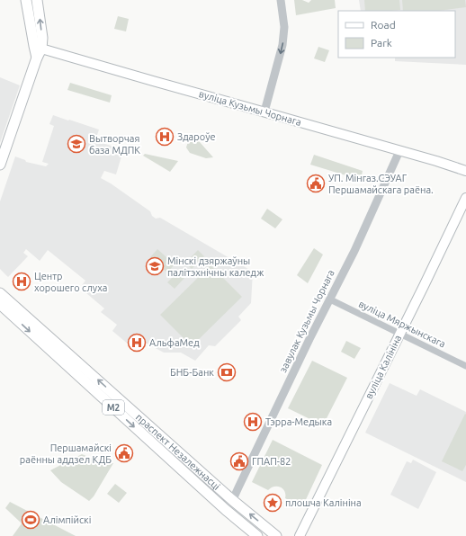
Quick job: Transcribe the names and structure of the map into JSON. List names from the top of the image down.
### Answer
{
  "streets": {
    "main road": [
      "вуліца Кузьмы Чорнага",
      "вуліца Калініна",
      "М2",
      "праспект Незалежнасці"
    ],
    "street": ["завулак Кузьмы Чорнага", "вуліца Мяржынскага"]
  },
  "crossings": [
    ["вуліца Кузьмы Чорнага", "завулак Кузьмы Чорнага"],
    ["завулак Кузьмы Чорнага", "вуліца Мяржынскага"],
    ["завулак Кузьмы Чорнага", "праспект Незалежнасці"],
    ["вуліца Мяржынскага", "вуліца Калініна"]
  ],
  "places": {
    "hospital": [
      "Здароўе",
      "Центр хорошего слуха",
      "АльфаМед",
      "Тэрра-Медыка"
    ],
    "school or university": ["Вытворчая база МДПК", "Мінскі дзяржаўны палітэхнічны каледж"],
    "public building": ["УП. Мінгаз.СЭУАГ Першамайскага раёна.", "Першамайскі раённы аддзел КДБ", "ГПАП-82"],
    "bank": ["БНБ-Банк"],
    "place": ["плошча Калініна"],
    "sports": ["Алімпійскі"]
  },
  "legend": ["Road", "Park"]
}
